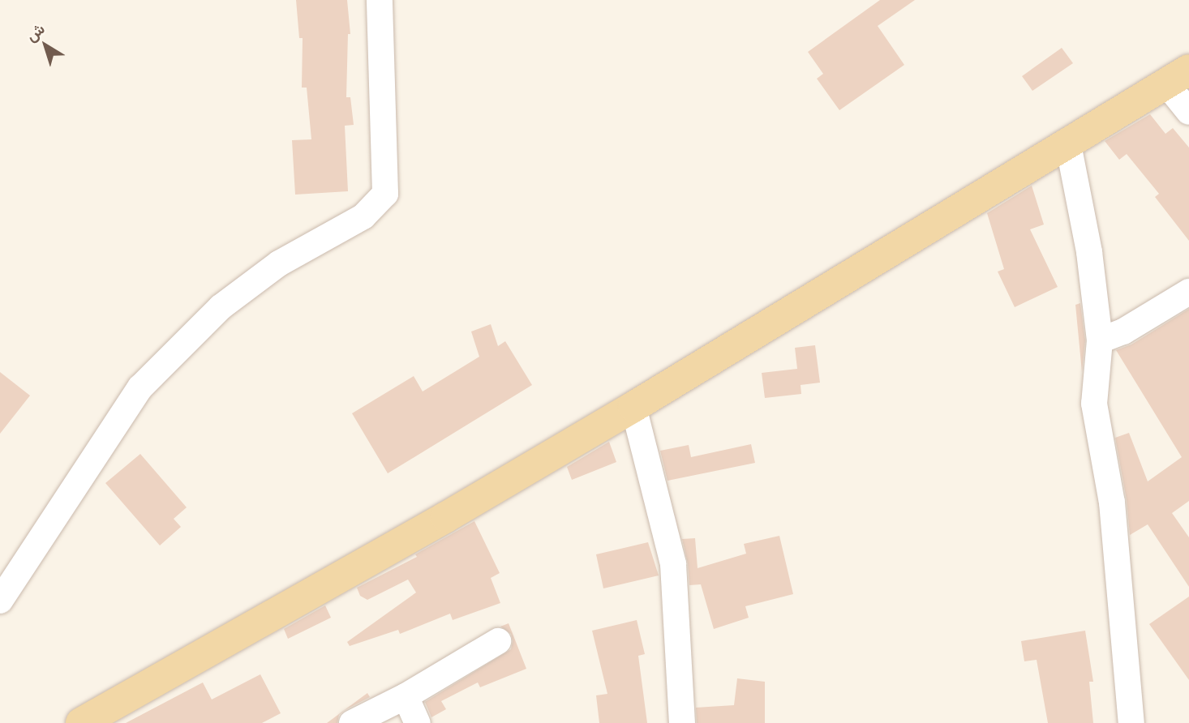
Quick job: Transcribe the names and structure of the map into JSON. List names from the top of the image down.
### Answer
{
  "north": "top left"
}
